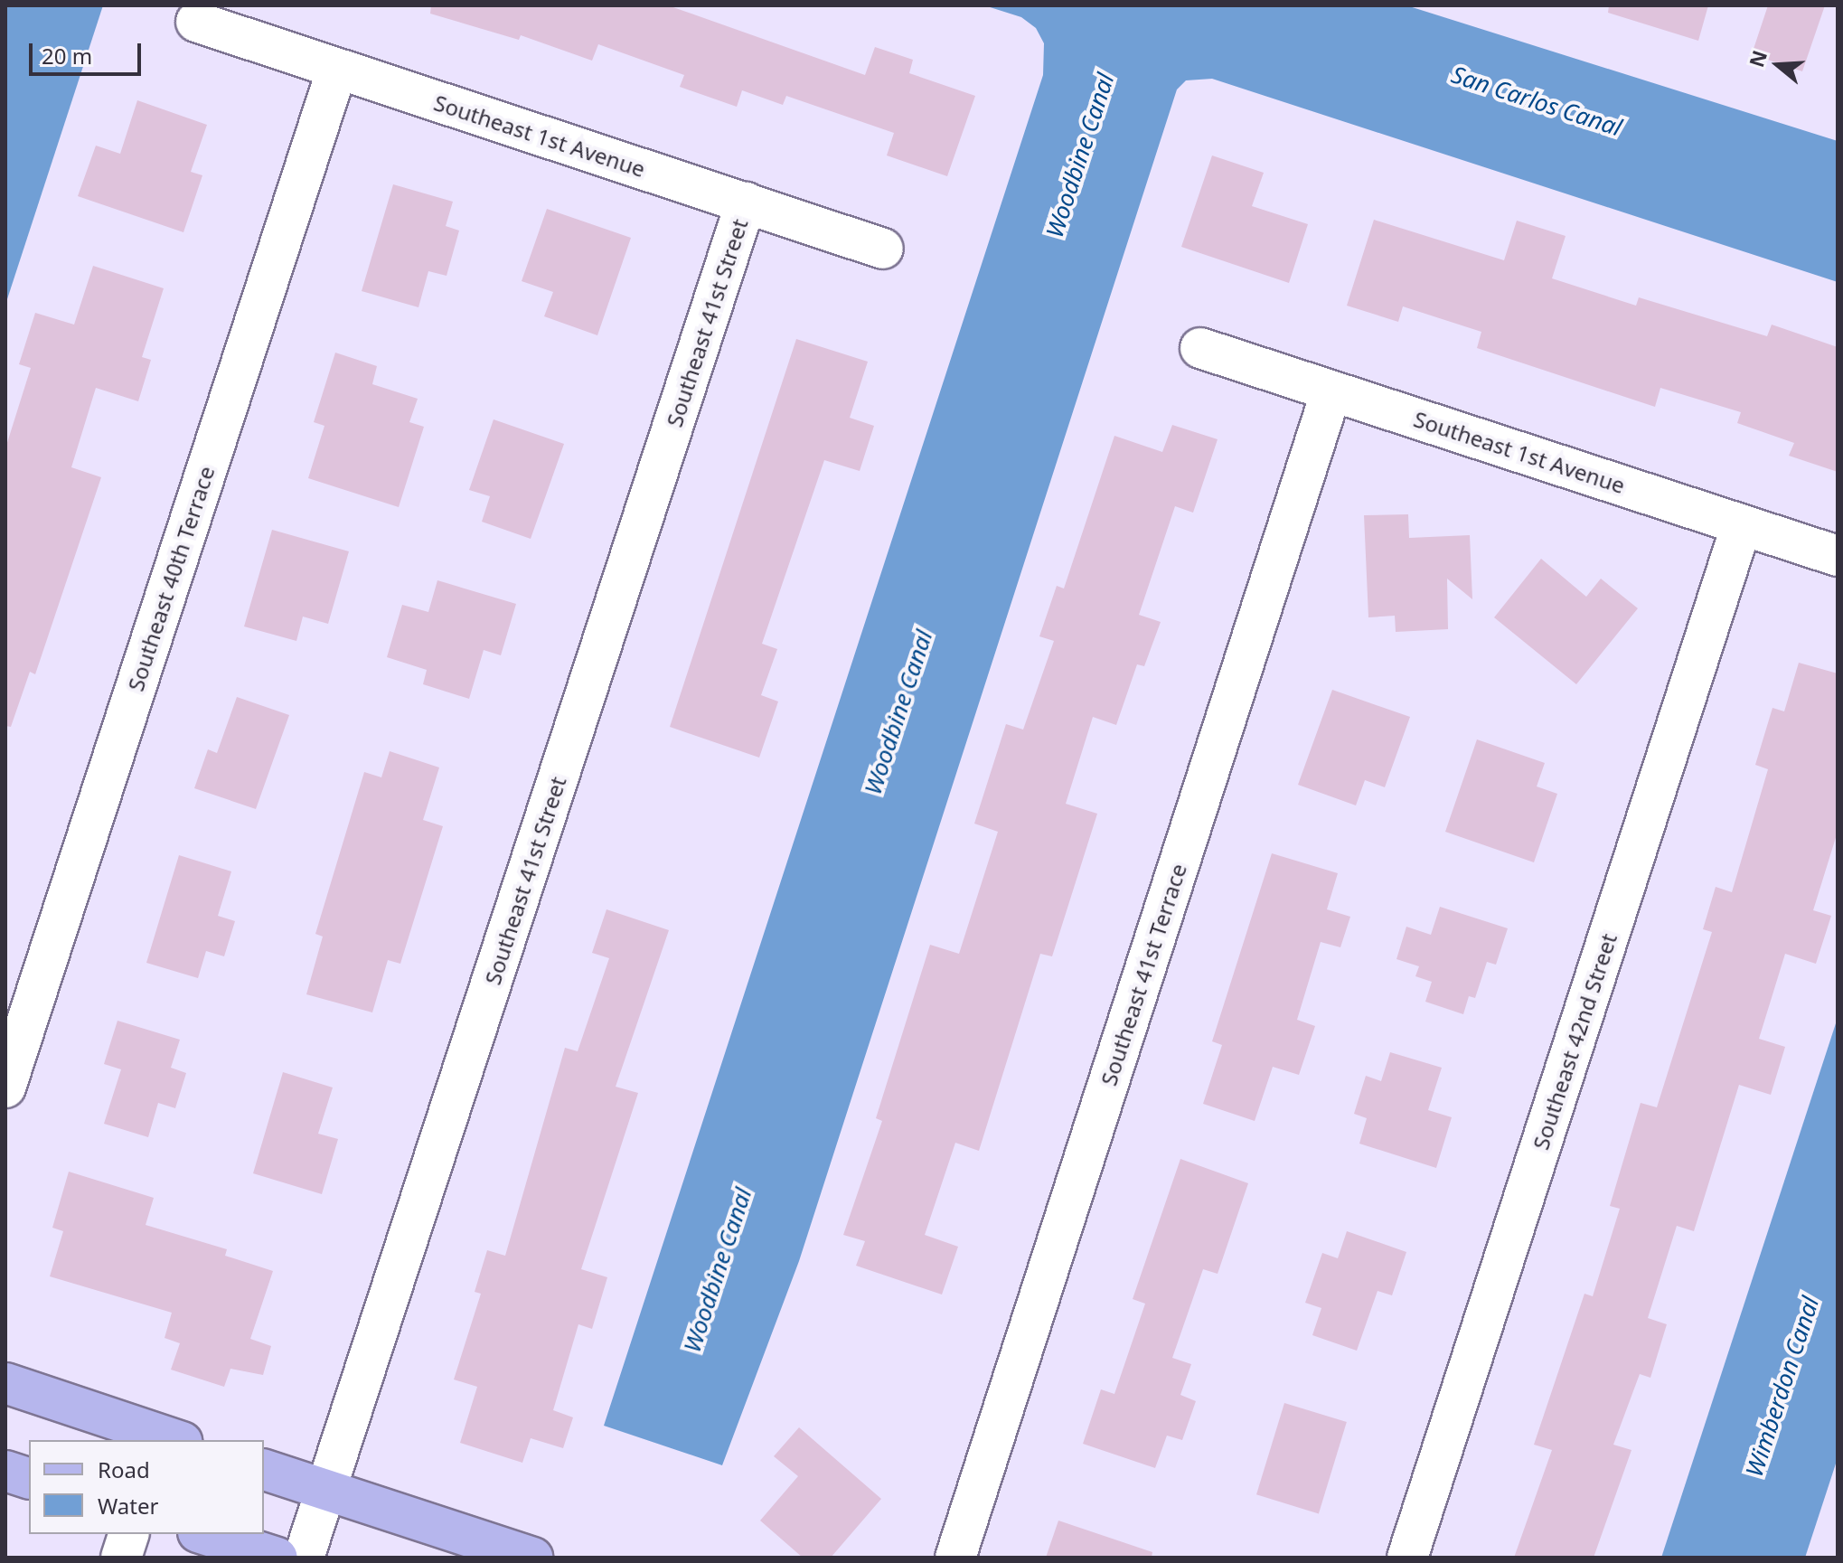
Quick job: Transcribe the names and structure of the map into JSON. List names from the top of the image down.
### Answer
{
  "streets": {
    "street": [
      "Southeast 1st Avenue",
      "Southeast 41st Street",
      "Southeast 40th Terrace",
      "Southeast 41st Terrace",
      "Southeast 42nd Street"
    ]
  },
  "crossings": [
    ["Southeast 1st Avenue", "Southeast 41st Street"],
    ["Southeast 1st Avenue", "Southeast 40th Terrace"],
    ["Southeast 1st Avenue", "Southeast 41st Terrace"],
    ["Southeast 1st Avenue", "Southeast 42nd Street"]
  ],
  "water": ["San Carlos Canal", "Woodbine Canal", "Wimberdon Canal"],
  "legend": ["Road", "Water"],
  "scale_bar": "20 m",
  "north": "left"
}
